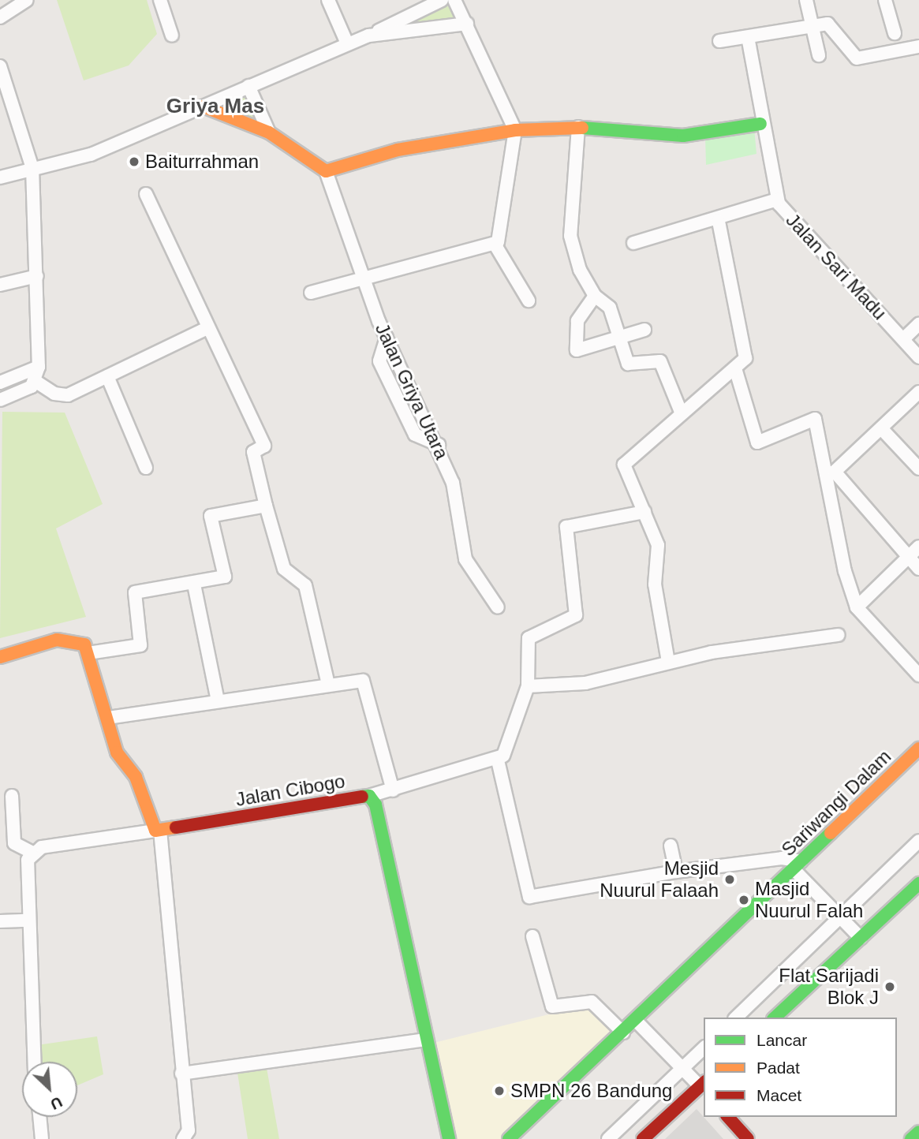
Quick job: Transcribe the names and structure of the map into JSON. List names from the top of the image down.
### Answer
{
  "streets": {
    "street": [
      "Jalan Sari Madu",
      "Jalan Griya Utara",
      "Jalan Cibogo",
      "Sariwangi Dalam"
    ]
  },
  "districts": ["Griya Mas"],
  "places": [
    "Baiturrahman",
    "Mesjid Nuurul Falaah",
    "Masjid Nuurul Falah",
    "Flat Sarijadi Blok J",
    "SMPN 26 Bandung"
  ],
  "legend": ["Lancar", "Padat", "Macet"],
  "north": "bottom right"
}
